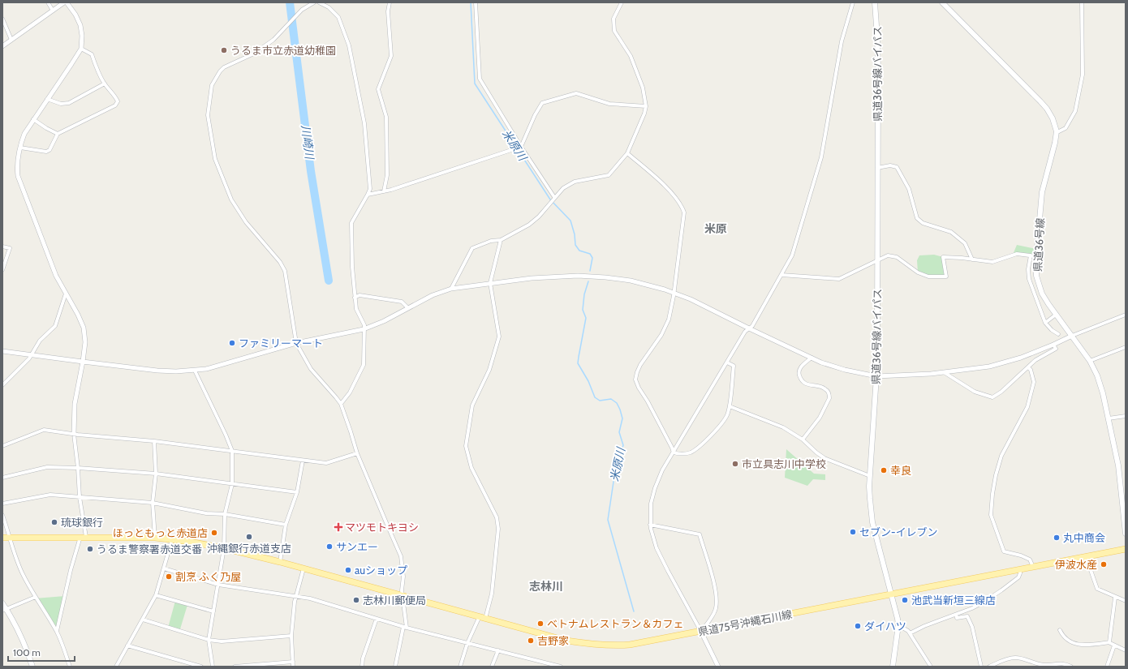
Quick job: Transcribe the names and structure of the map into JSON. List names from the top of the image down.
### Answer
{
  "streets": {
    "main road": ["県道36号線バイパス", "県道36号線", "県道75号沖縄石川線"]
  },
  "crossings": [
    ["県道36号線バイパス", "県道75号沖縄石川線"]
  ],
  "districts": ["米原", "志林川"],
  "water": ["川崎川", "米原川"],
  "places": {
    "other": [
      "うるま市立赤道幼稚園",
      "ファミリーマート",
      "市立具志川中学校",
      "幸良",
      "琉球銀行",
      "セブン-イレブン",
      "ほっともっと赤道店",
      "沖縄銀行赤道支店",
      "丸中商会",
      "サンエー",
      "うるま警察署赤道交番",
      "伊波水産",
      "auショップ",
      "割烹 ふく乃屋",
      "志林川郵便局",
      "池武当新垣三線店",
      "ベトナムレストラン＆カフェ",
      "ダイハツ",
      "吉野家"
    ],
    "health": ["マツモトキヨシ"]
  },
  "scale_bar": "100 m"
}
